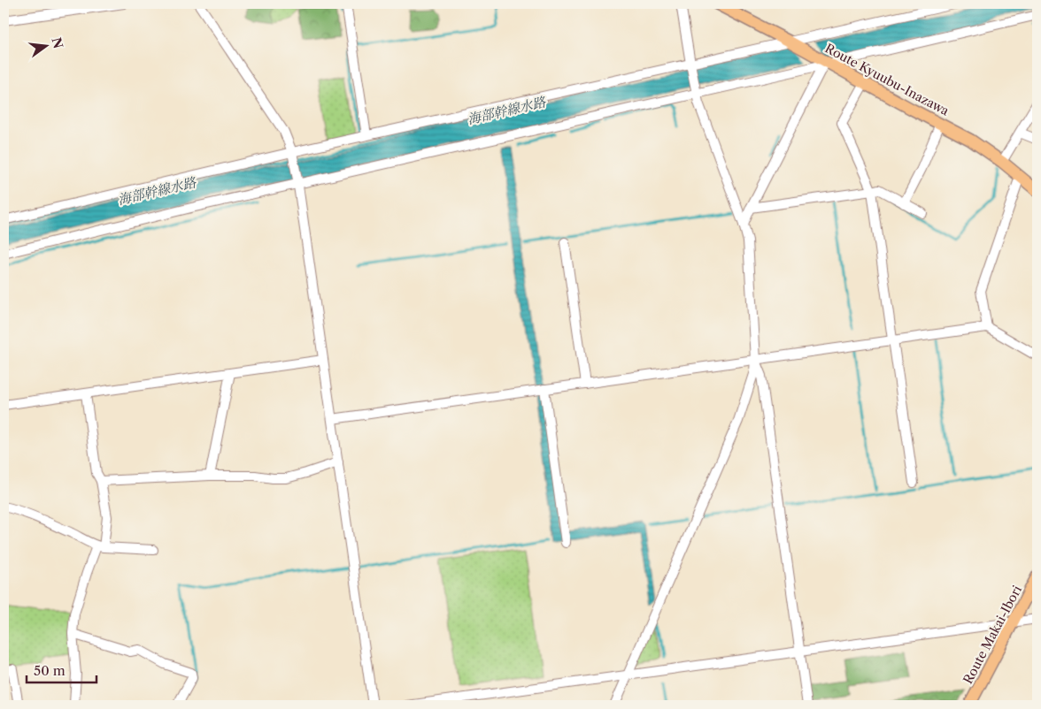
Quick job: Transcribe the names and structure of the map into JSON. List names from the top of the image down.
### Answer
{
  "streets": {
    "main road": ["Route Kyuubu-Inazawa", "Route Makai-Ibori"]
  },
  "water": ["海部幹線水路"],
  "scale_bar": "50 m",
  "north": "right"
}
